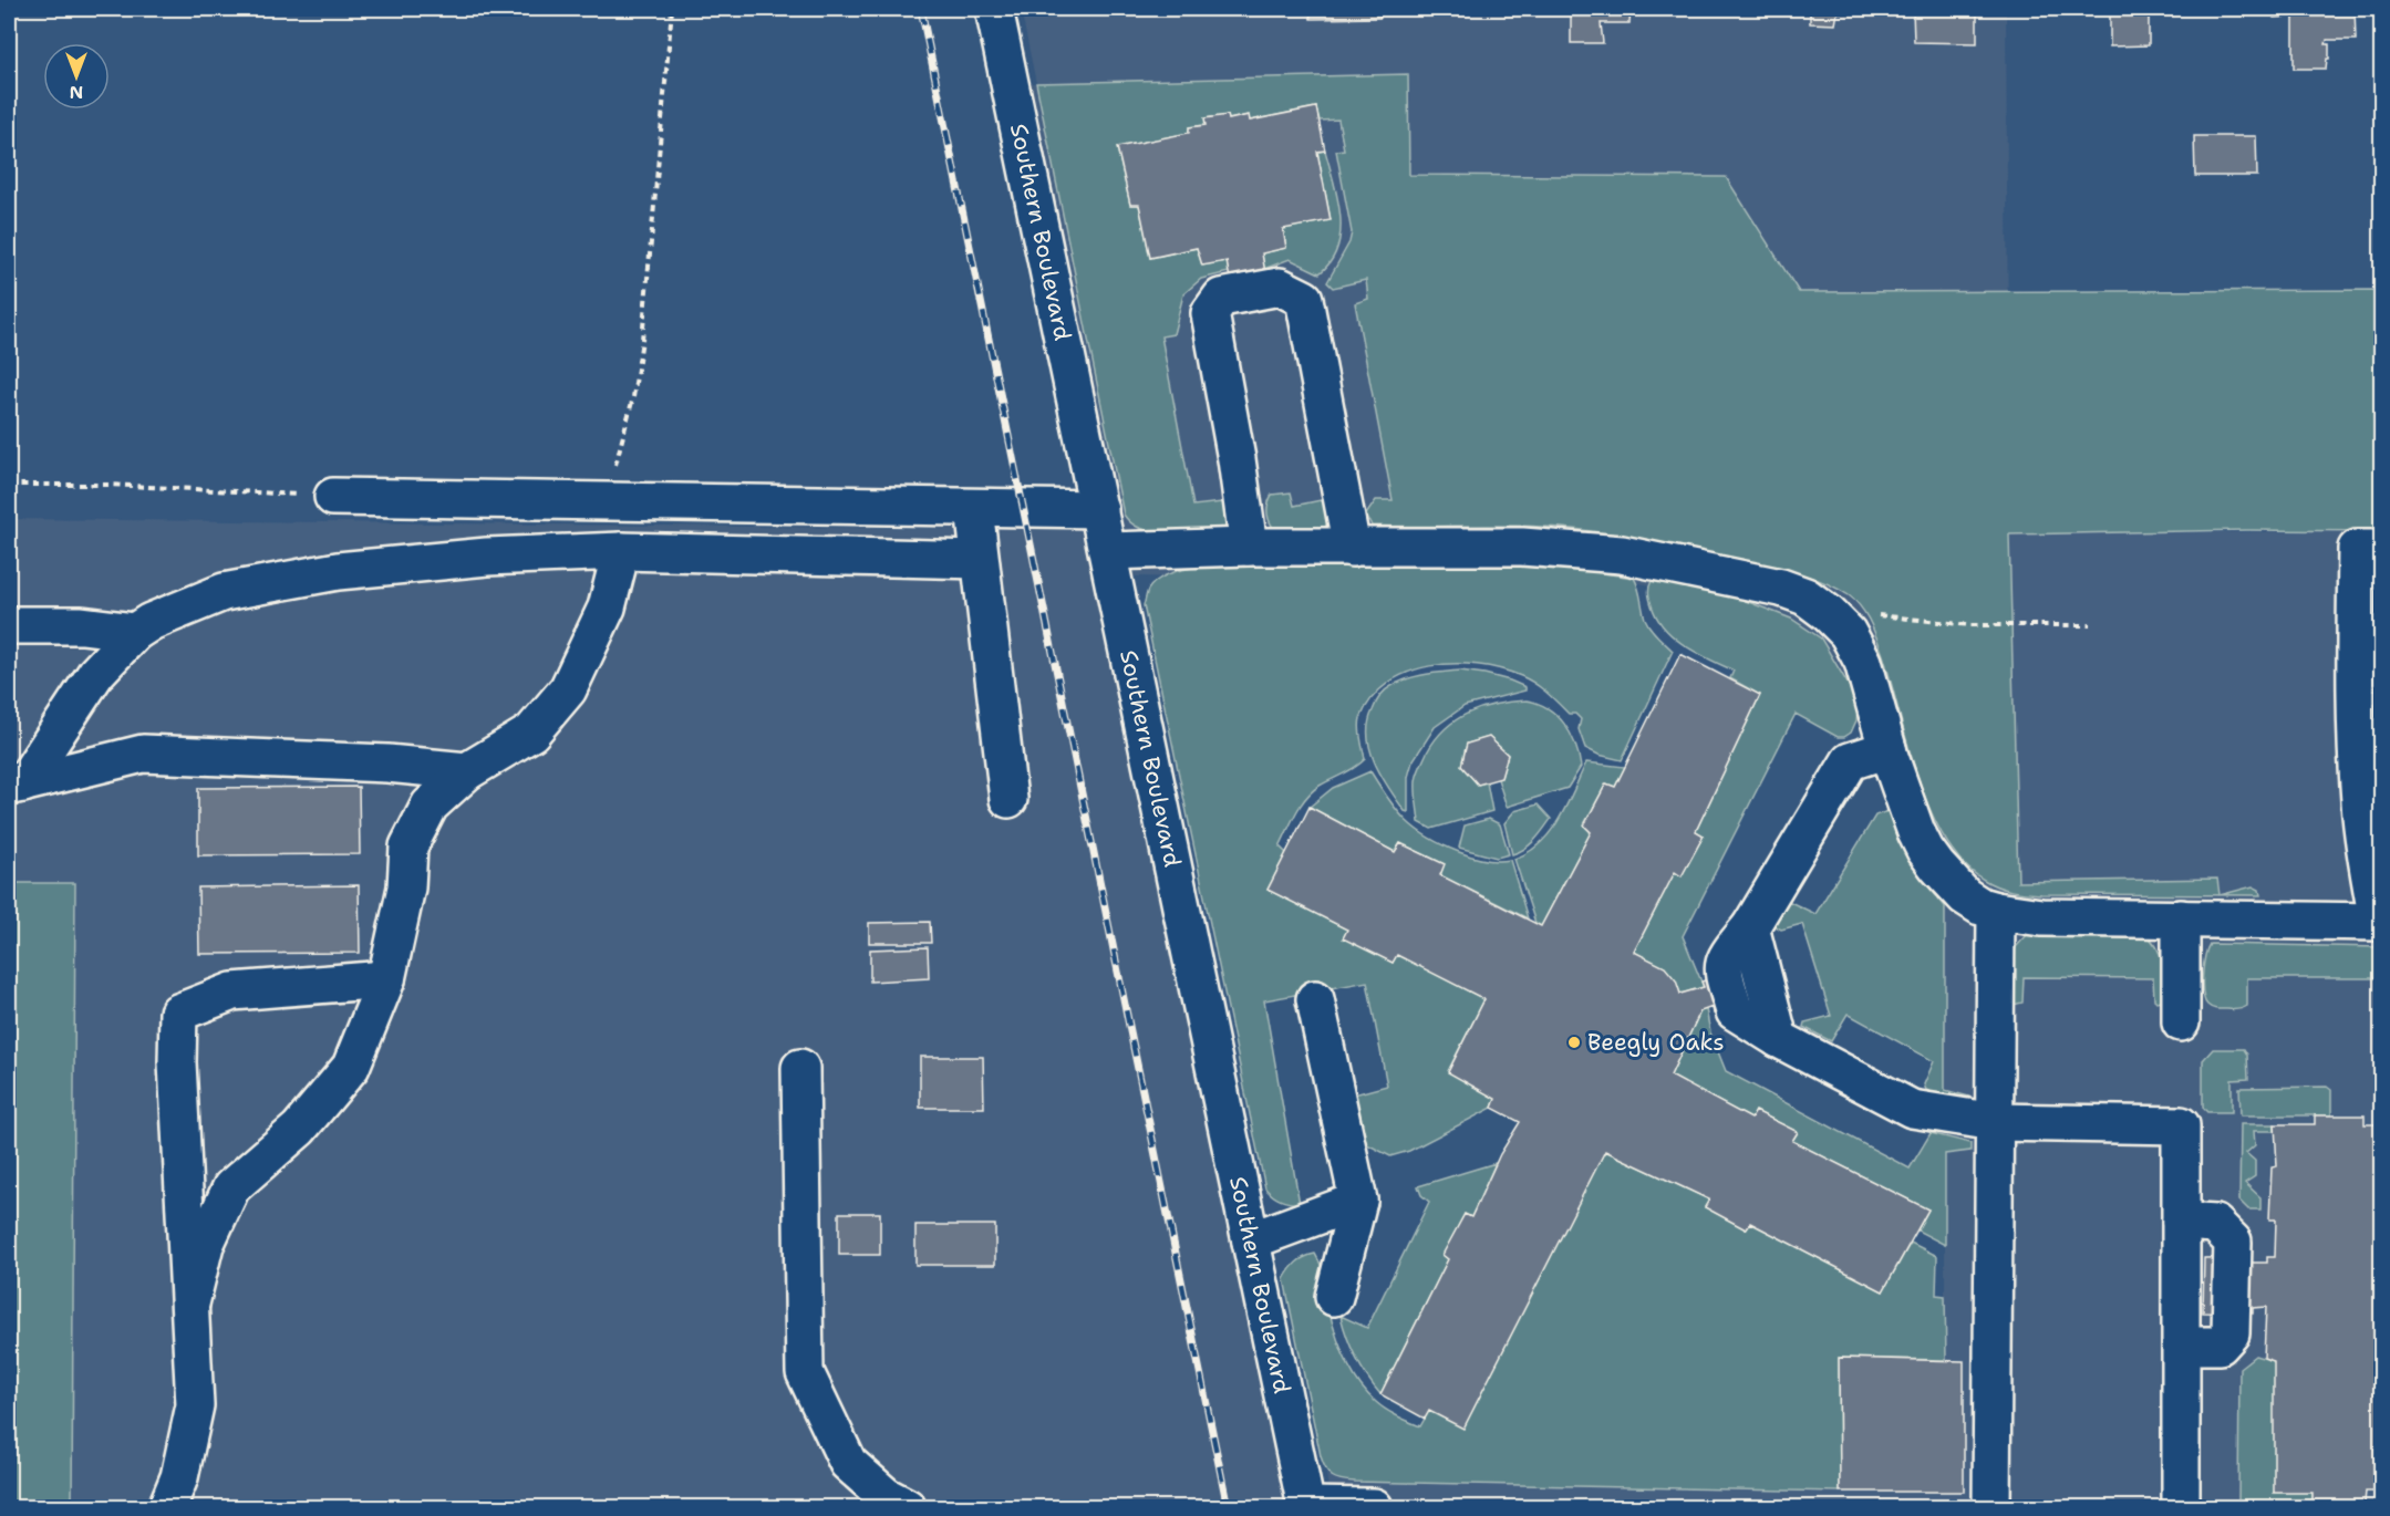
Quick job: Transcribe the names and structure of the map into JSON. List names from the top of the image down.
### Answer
{
  "streets": {
    "street": ["Southern Boulevard"]
  },
  "places": ["Beegly Oaks"],
  "north": "bottom"
}
